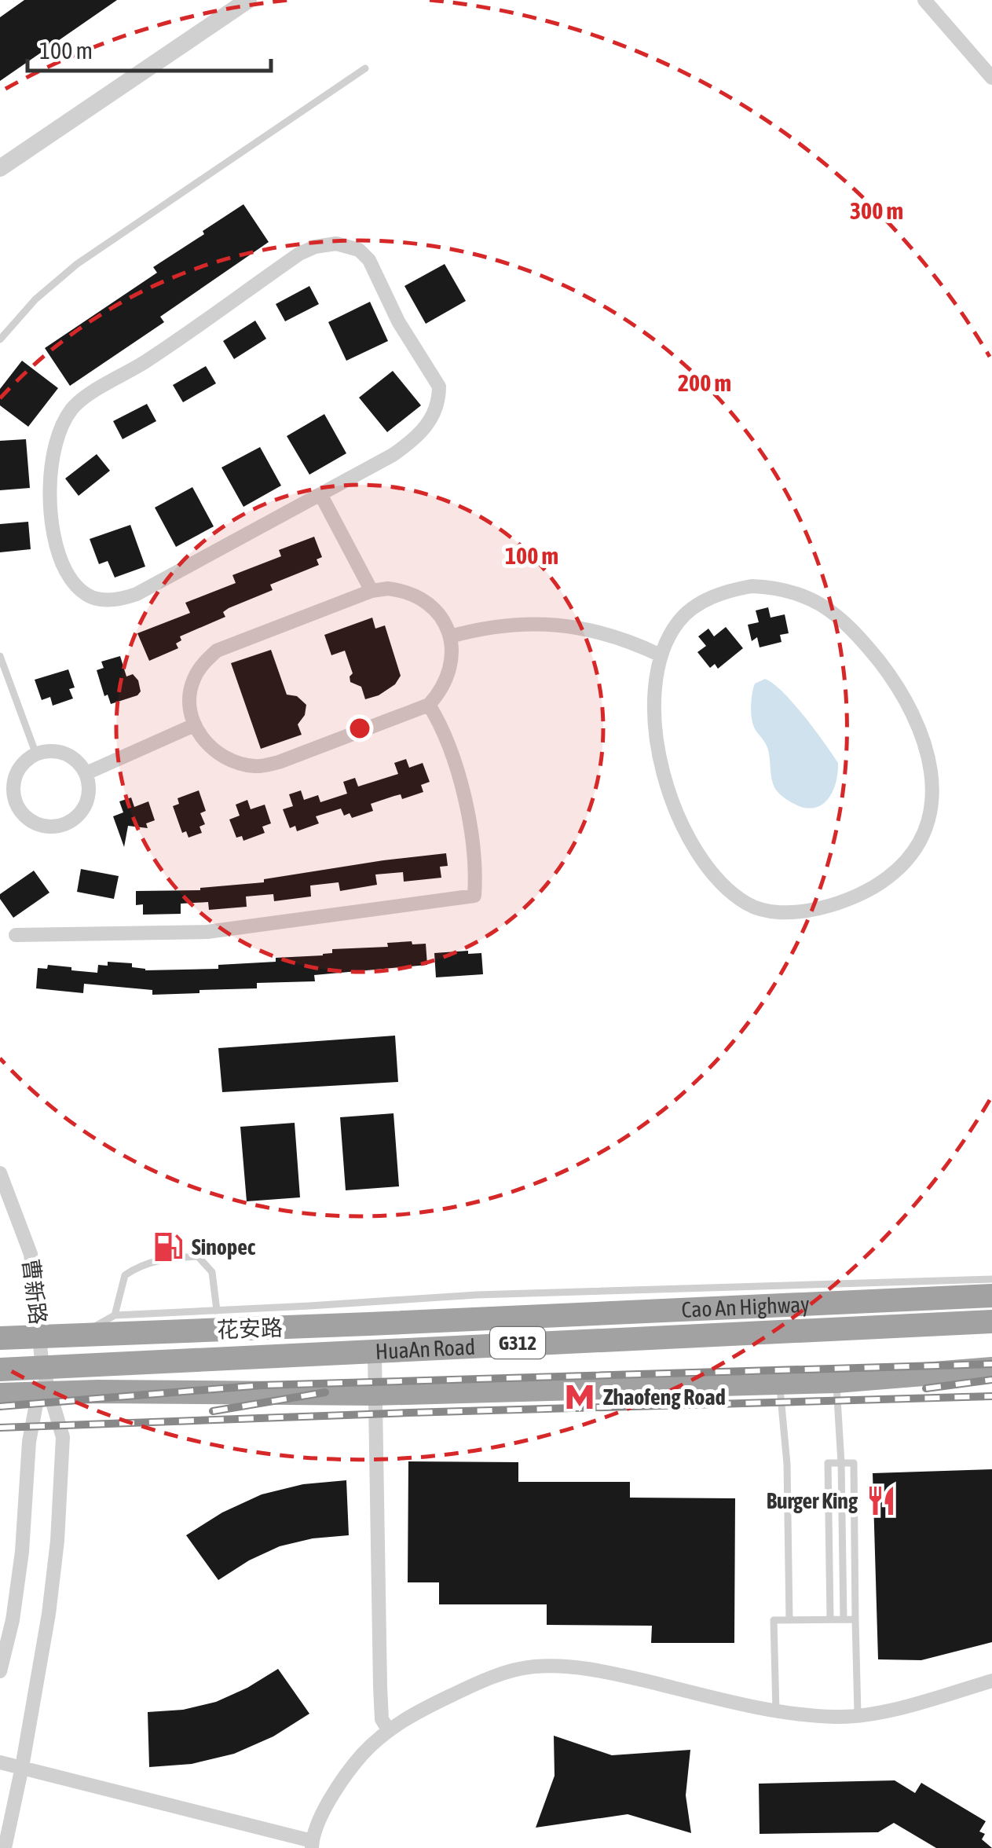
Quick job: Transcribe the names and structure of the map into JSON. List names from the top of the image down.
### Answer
{
  "streets": {
    "highway": ["花安路", "G312", "HuaAn Road"],
    "street": ["曹新路"]
  },
  "crossings": [
    ["曹新路", "花安路"],
    ["曹新路", "HuaAn Road"]
  ],
  "places": {
    "fuel station": ["Sinopec"],
    "metro station": ["Zhaofeng Road"],
    "restaurant": ["Burger King"]
  },
  "scale_bar": "100 m",
  "rings": ["300 m", "200 m", "100 m"]
}
